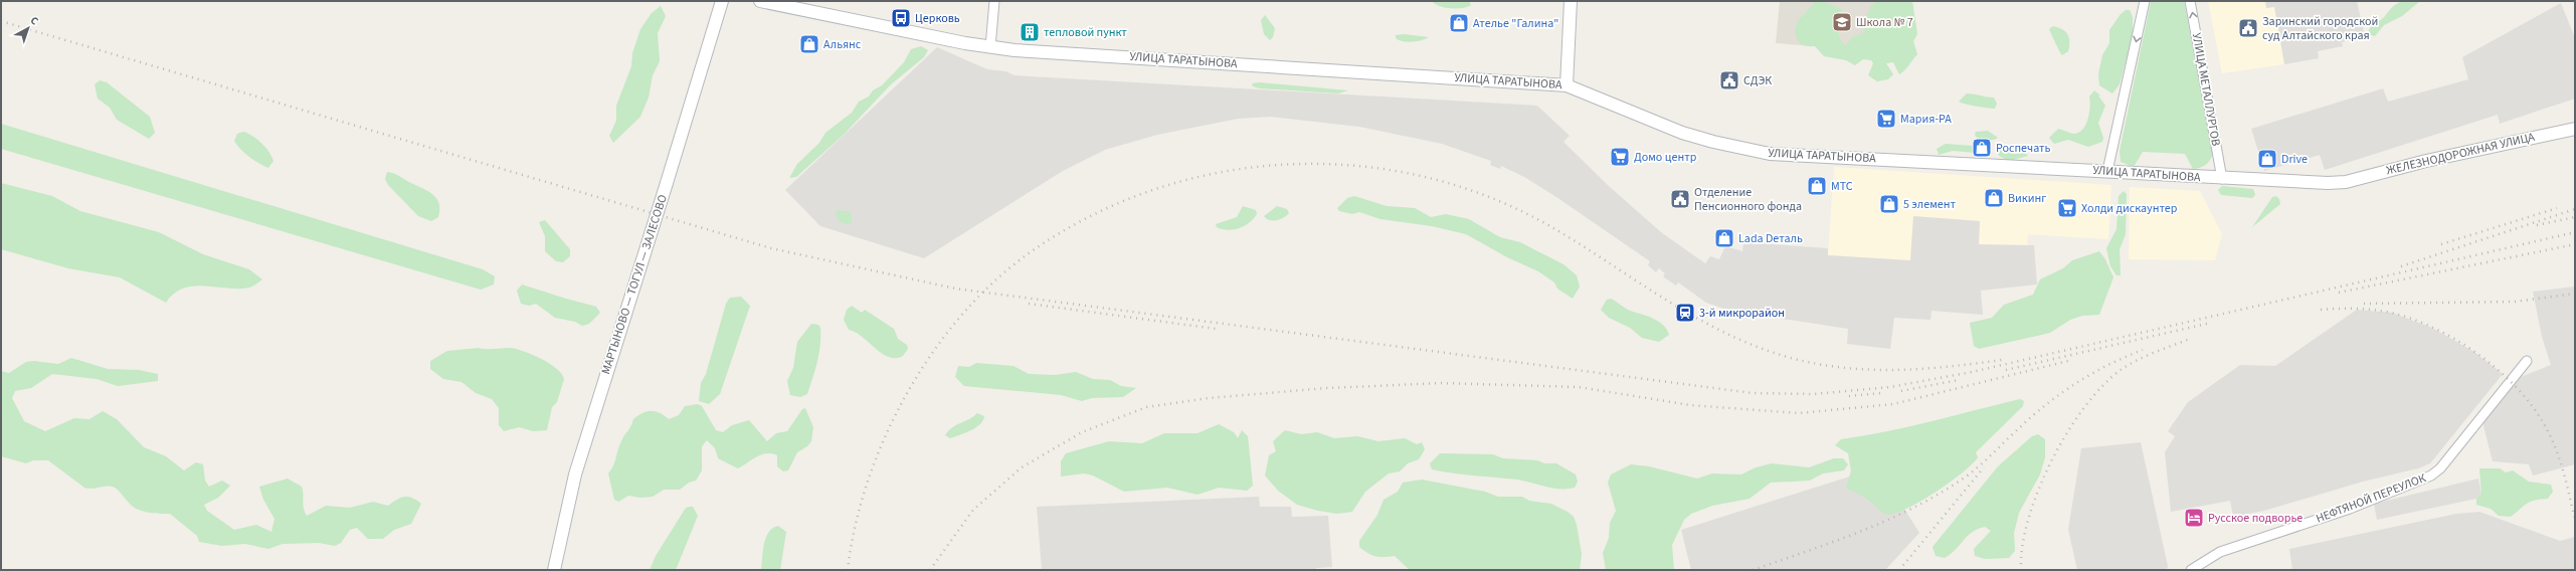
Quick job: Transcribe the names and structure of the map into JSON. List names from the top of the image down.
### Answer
{
  "streets": {
    "street": [
      "УЛИЦА ТАРАТЫНОВА",
      "УЛИЦА МЕТАЛЛУРГОВ",
      "ЖЕЛЕЗНОДОРОЖНАЯ УЛИЦА",
      "МАРТЫНОВО — ТОГУЛ — ЗАЛЕСОВО",
      "НЕФТЯНОЙ ПЕРЕУЛОК"
    ]
  },
  "crossings": [
    ["УЛИЦА ТАРАТЫНОВА", "УЛИЦА МЕТАЛЛУРГОВ"],
    ["УЛИЦА ТАРАТЫНОВА", "ЖЕЛЕЗНОДОРОЖНАЯ УЛИЦА"]
  ],
  "places": {
    "bus stop": ["Церковь"],
    "school or university": ["Школа № 7"],
    "shop": [
      "Ателье \"Галина\"",
      "Альянс",
      "Роспечать",
      "Drive",
      "МТС",
      "Викинг",
      "5 элемент",
      "Lada Dеталь"
    ],
    "public building": ["Заринский городской суд Алтайского края", "СДЭК", "Отделение Пенсионного фонда"],
    "building": ["тепловой пункт"],
    "supermarket": ["Мария-РА", "Домо центр", "Холди дискаунтер"],
    "station": ["3-й микрорайон"],
    "hotel": ["Русское подворье"]
  },
  "north": "top right"
}
